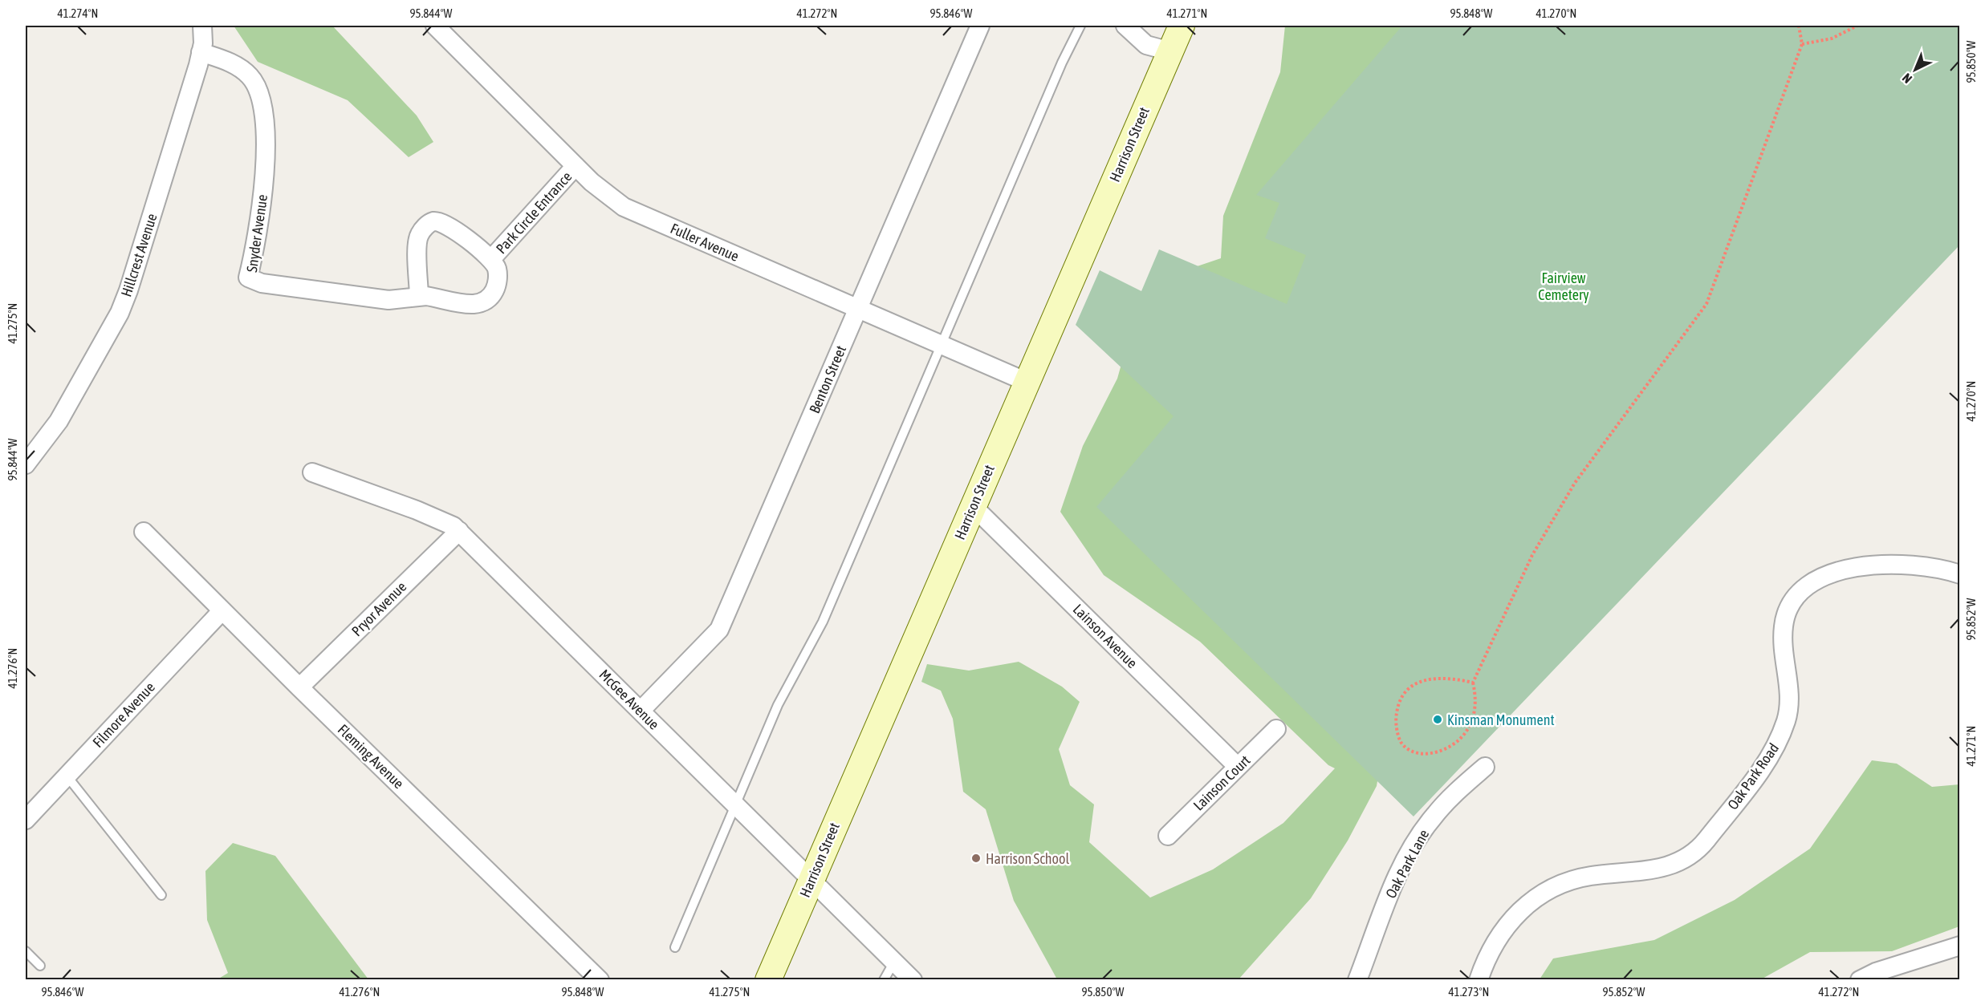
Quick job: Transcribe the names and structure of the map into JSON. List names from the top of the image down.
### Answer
{
  "streets": {
    "street": [
      "Harrison Street",
      "Park Circle Entrance",
      "Snyder Avenue",
      "Fuller Avenue",
      "Hillcrest Avenue",
      "Benton Street",
      "Pryor Avenue",
      "Lainson Avenue",
      "McGee Avenue",
      "Filmore Avenue",
      "Fleming Avenue",
      "Oak Park Road",
      "Lainson Court",
      "Oak Park Lane"
    ]
  },
  "crossings": [
    ["Harrison Street", "Fuller Avenue"],
    ["Harrison Street", "Lainson Avenue"],
    ["Harrison Street", "McGee Avenue"],
    ["Park Circle Entrance", "Fuller Avenue"],
    ["Snyder Avenue", "Hillcrest Avenue"],
    ["Fuller Avenue", "Benton Street"],
    ["Benton Street", "McGee Avenue"],
    ["Pryor Avenue", "McGee Avenue"],
    ["Pryor Avenue", "Fleming Avenue"],
    ["Lainson Avenue", "Lainson Court"],
    ["Filmore Avenue", "Fleming Avenue"]
  ],
  "parks": ["Fairview Cemetery"],
  "places": ["Kinsman Monument", "Harrison School"],
  "north": "bottom left",
  "coordinates": [
    "41.274°N",
    "95.844°W",
    "41.272°N",
    "95.846°W",
    "41.271°N",
    "95.848°W",
    "41.270°N",
    "95.850°W",
    "41.275°N",
    "95.852°W",
    "41.276°N",
    "41.273°N"
  ]
}
